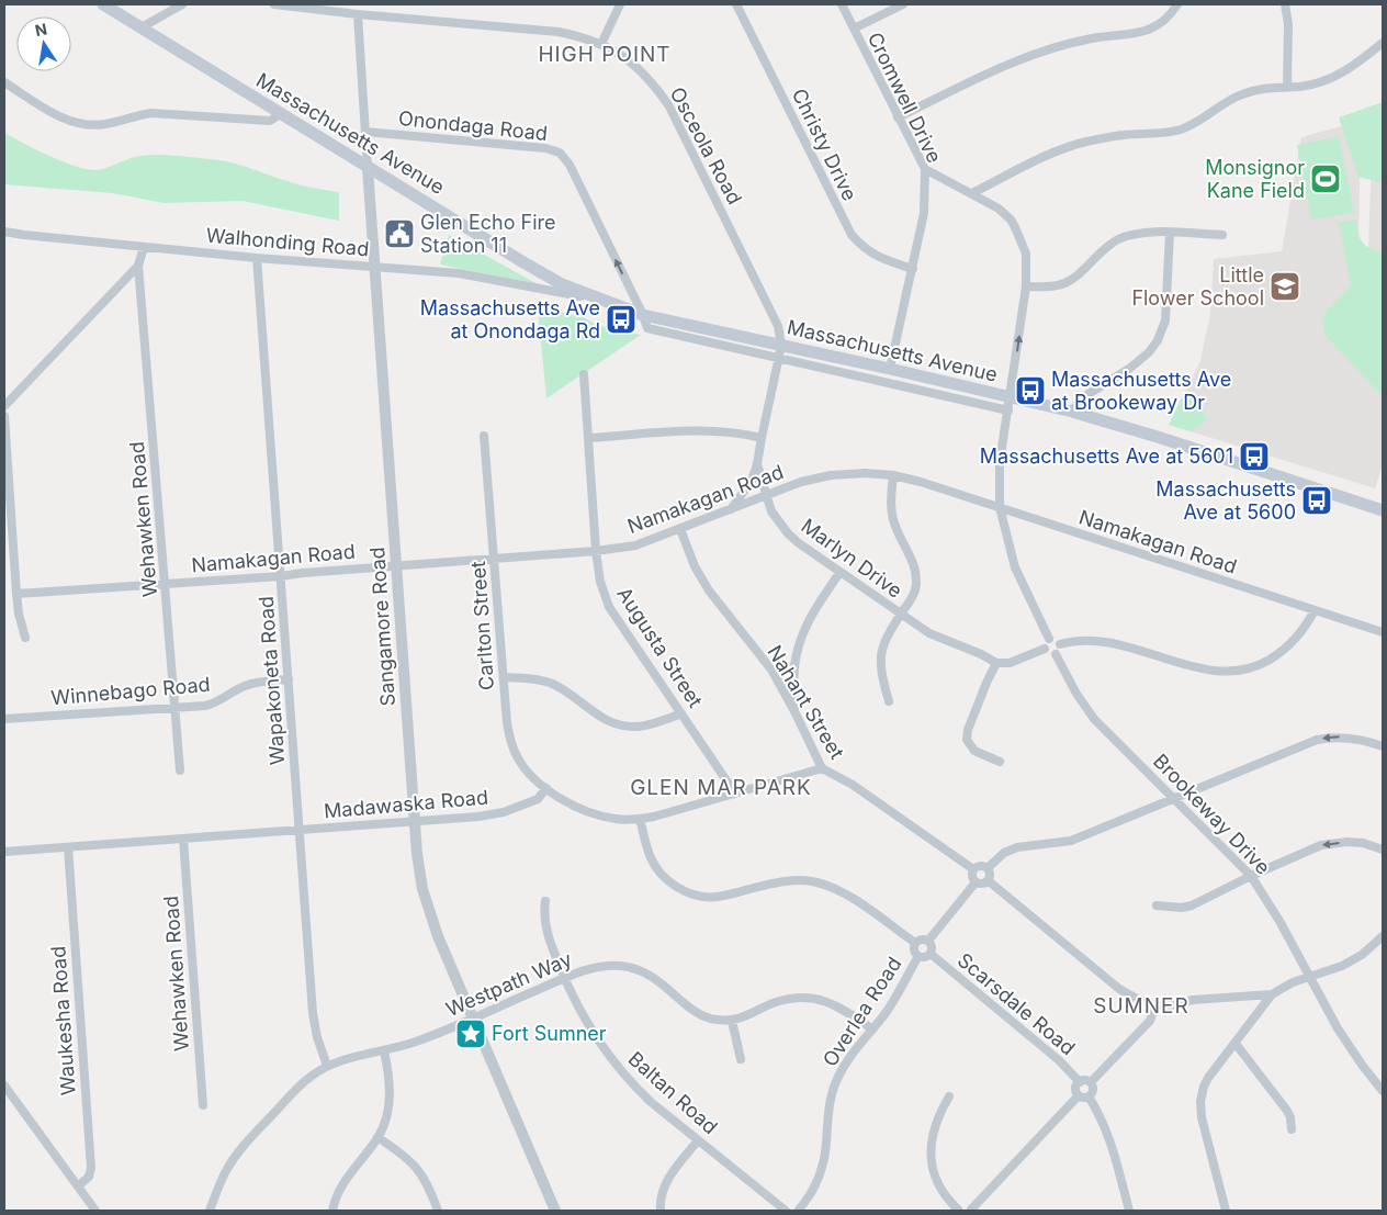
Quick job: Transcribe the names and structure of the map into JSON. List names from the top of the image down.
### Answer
{
  "streets": {
    "main road": ["Massachusetts Avenue"],
    "street": [
      "Cromwell Drive",
      "Onondaga Road",
      "Christy Drive",
      "Osceola Road",
      "Walhonding Road",
      "Namakagan Road",
      "Wehawken Road",
      "Marlyn Drive",
      "Carlton Street",
      "Sangamore Road",
      "Augusta Street",
      "Wapakoneta Road",
      "Winnebago Road",
      "Nahant Street",
      "Madawaska Road",
      "Brookeway Drive",
      "Westpath Way",
      "Scarsdale Road",
      "Overlea Road",
      "Waukesha Road",
      "Baltan Road"
    ]
  },
  "crossings": [
    ["Cromwell Drive", "Massachusetts Avenue"],
    ["Cromwell Drive", "Christy Drive"],
    ["Onondaga Road", "Massachusetts Avenue"],
    ["Onondaga Road", "Sangamore Road"],
    ["Massachusetts Avenue", "Osceola Road"],
    ["Massachusetts Avenue", "Walhonding Road"],
    ["Massachusetts Avenue", "Marlyn Drive"],
    ["Massachusetts Avenue", "Sangamore Road"],
    ["Osceola Road", "Marlyn Drive"],
    ["Osceola Road", "Sangamore Road"],
    ["Walhonding Road", "Sangamore Road"],
    ["Walhonding Road", "Wapakoneta Road"],
    ["Namakagan Road", "Wehawken Road"],
    ["Namakagan Road", "Marlyn Drive"],
    ["Namakagan Road", "Carlton Street"],
    ["Namakagan Road", "Sangamore Road"],
    ["Namakagan Road", "Augusta Street"],
    ["Namakagan Road", "Wapakoneta Road"],
    ["Namakagan Road", "Nahant Street"],
    ["Wehawken Road", "Winnebago Road"],
    ["Wehawken Road", "Madawaska Road"],
    ["Carlton Street", "Madawaska Road"],
    ["Sangamore Road", "Madawaska Road"],
    ["Sangamore Road", "Westpath Way"],
    ["Wapakoneta Road", "Winnebago Road"],
    ["Wapakoneta Road", "Madawaska Road"],
    ["Wapakoneta Road", "Westpath Way"],
    ["Madawaska Road", "Waukesha Road"],
    ["Westpath Way", "Overlea Road"],
    ["Westpath Way", "Baltan Road"],
    ["Scarsdale Road", "Overlea Road"]
  ],
  "one_way": ["Onondaga Road"],
  "districts": ["HIGH POINT", "GLEN MAR PARK", "SUMNER"],
  "places": {
    "sports": ["Monsignor Kane Field"],
    "public building": ["Glen Echo Fire Station 11"],
    "school or university": ["Little Flower School"],
    "bus stop": [
      "Massachusetts Ave at Onondaga Rd",
      "Massachusetts Ave at Brookeway Dr",
      "Massachusetts Ave at 5601",
      "Massachusetts Ave at 5600"
    ],
    "place": ["Fort Sumner"]
  },
  "north": "top"
}
